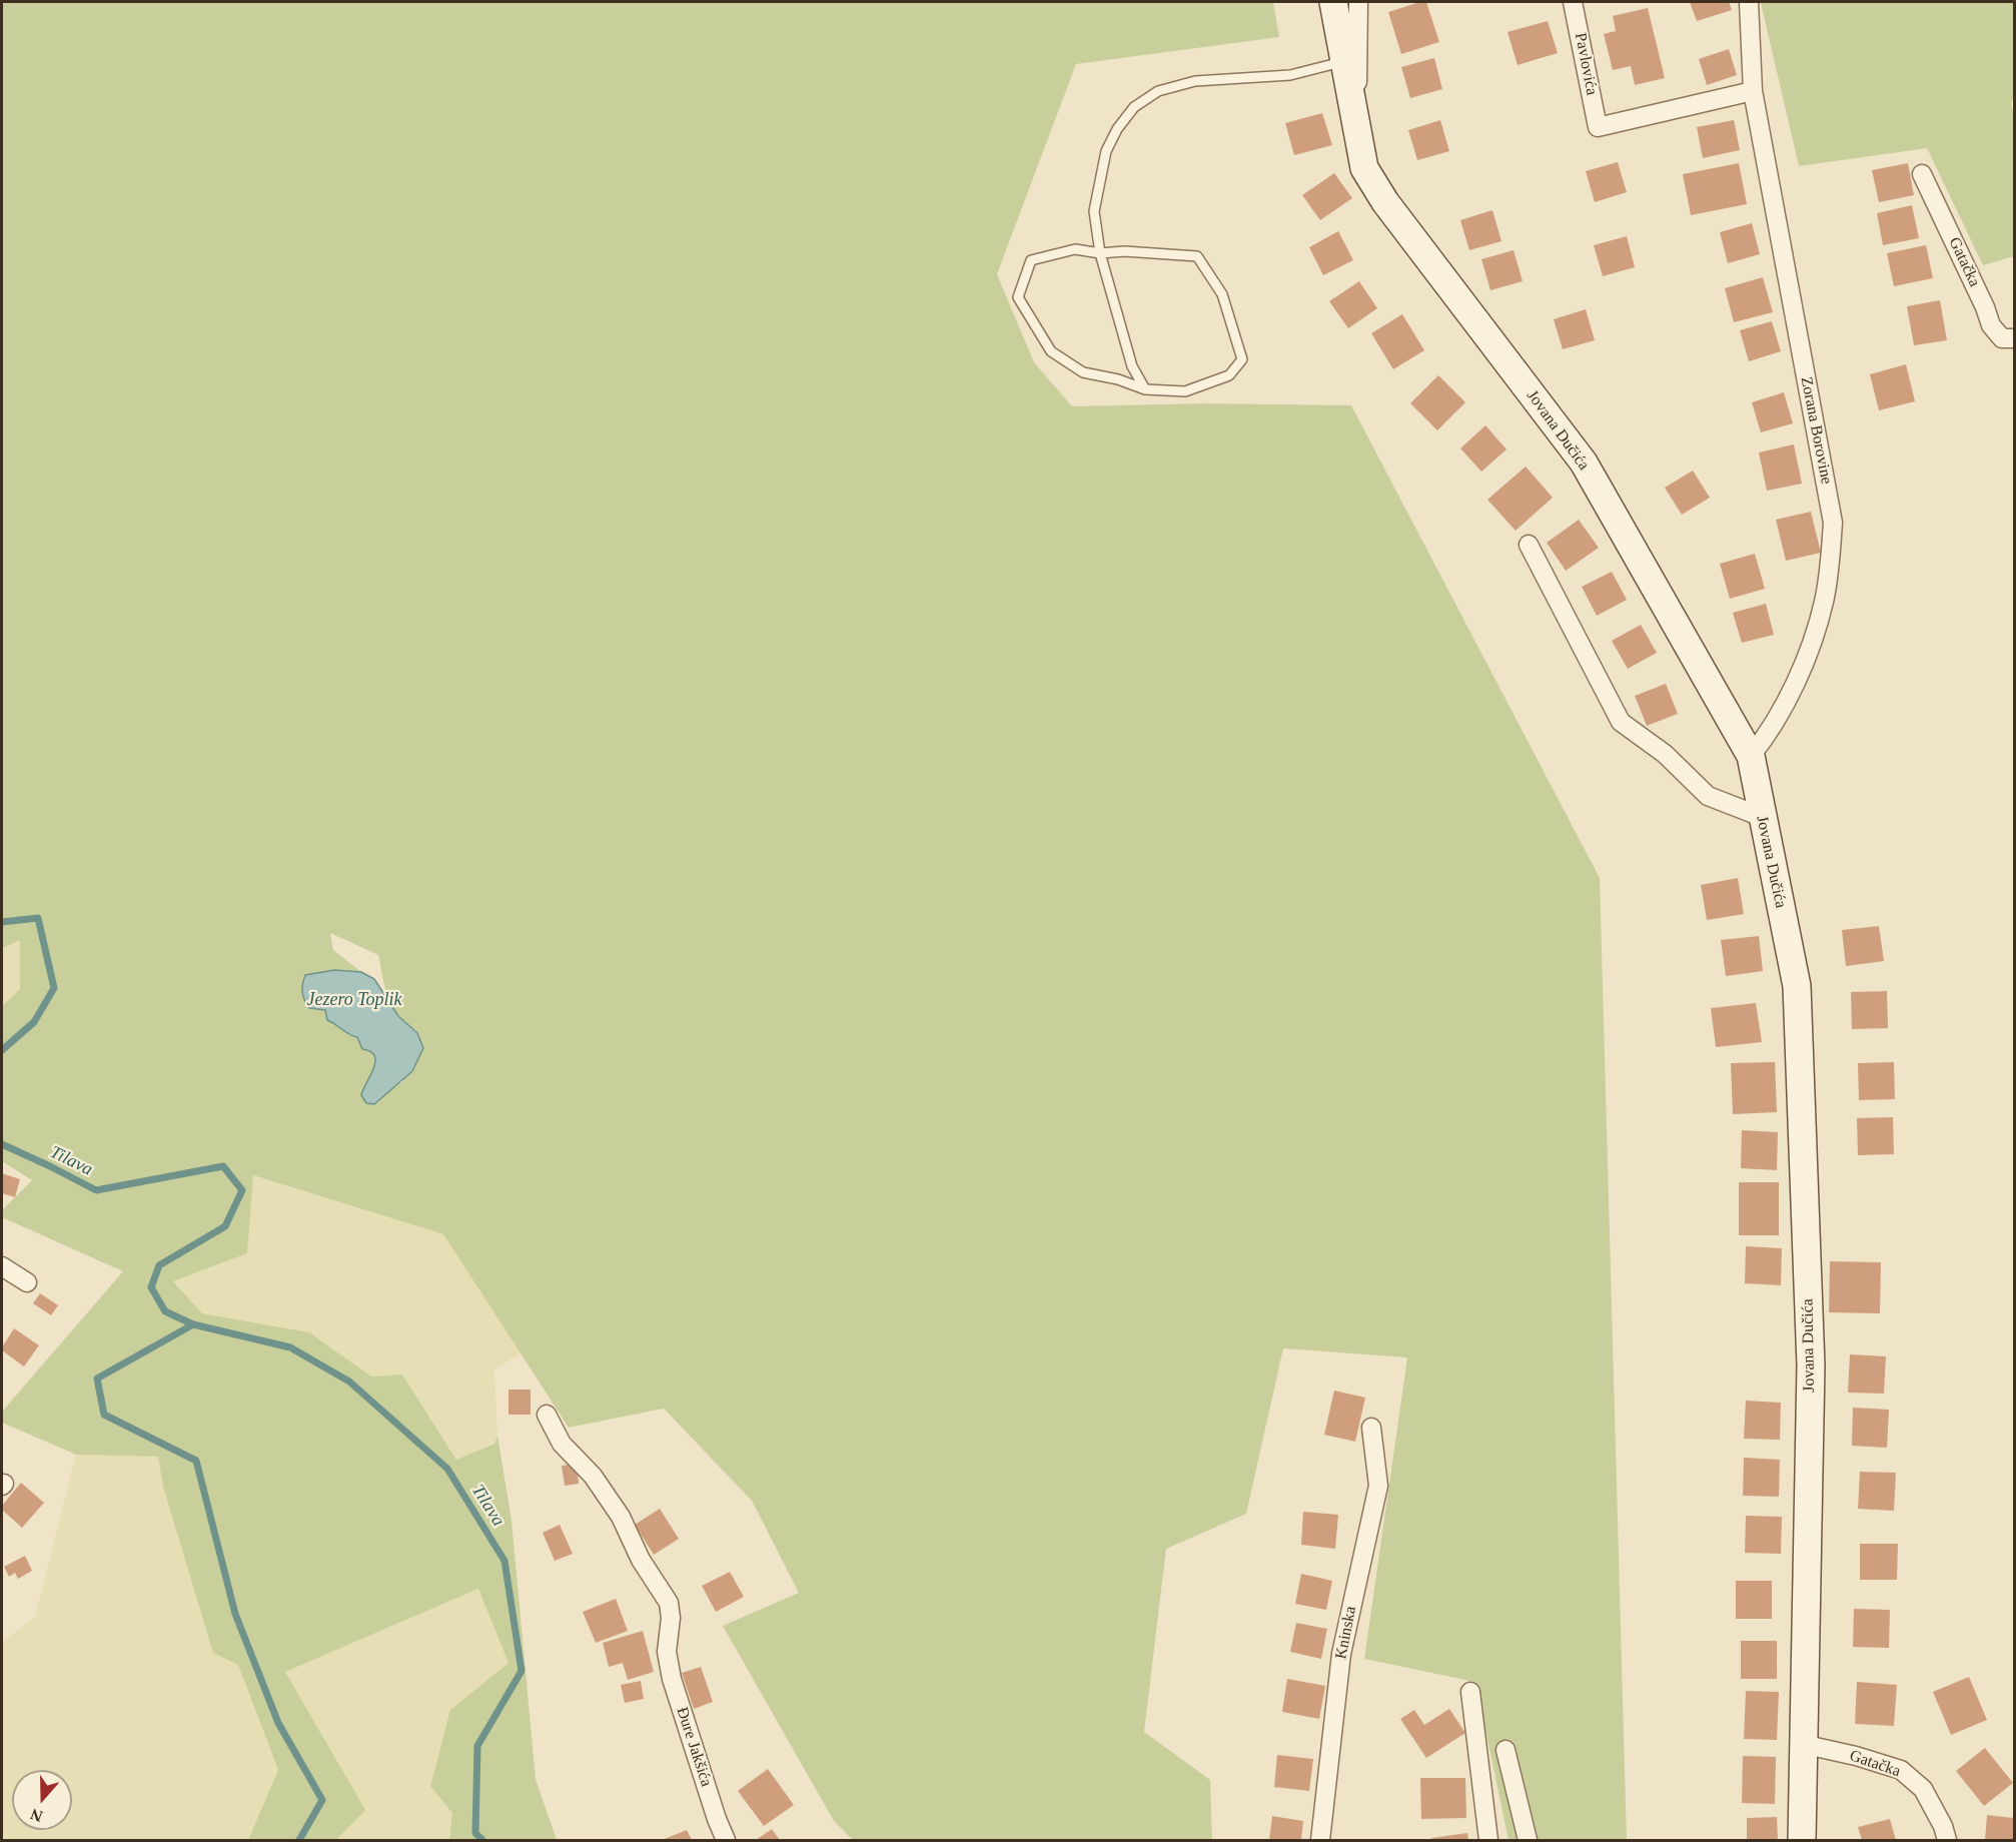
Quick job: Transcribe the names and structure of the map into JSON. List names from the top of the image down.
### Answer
{
  "streets": {
    "main road": ["Jovana Dučića"],
    "street": [
      "Pavlovića",
      "Gatačka",
      "Zorana Borovine",
      "Kninska",
      "Đure Jakšića"
    ]
  },
  "crossings": [
    ["Pavlovića", "Zorana Borovine"],
    ["Gatačka", "Jovana Dučića"],
    ["Jovana Dučića", "Zorana Borovine"]
  ],
  "water": ["Jezero Toplik", "Tilava"],
  "north": "bottom"
}
